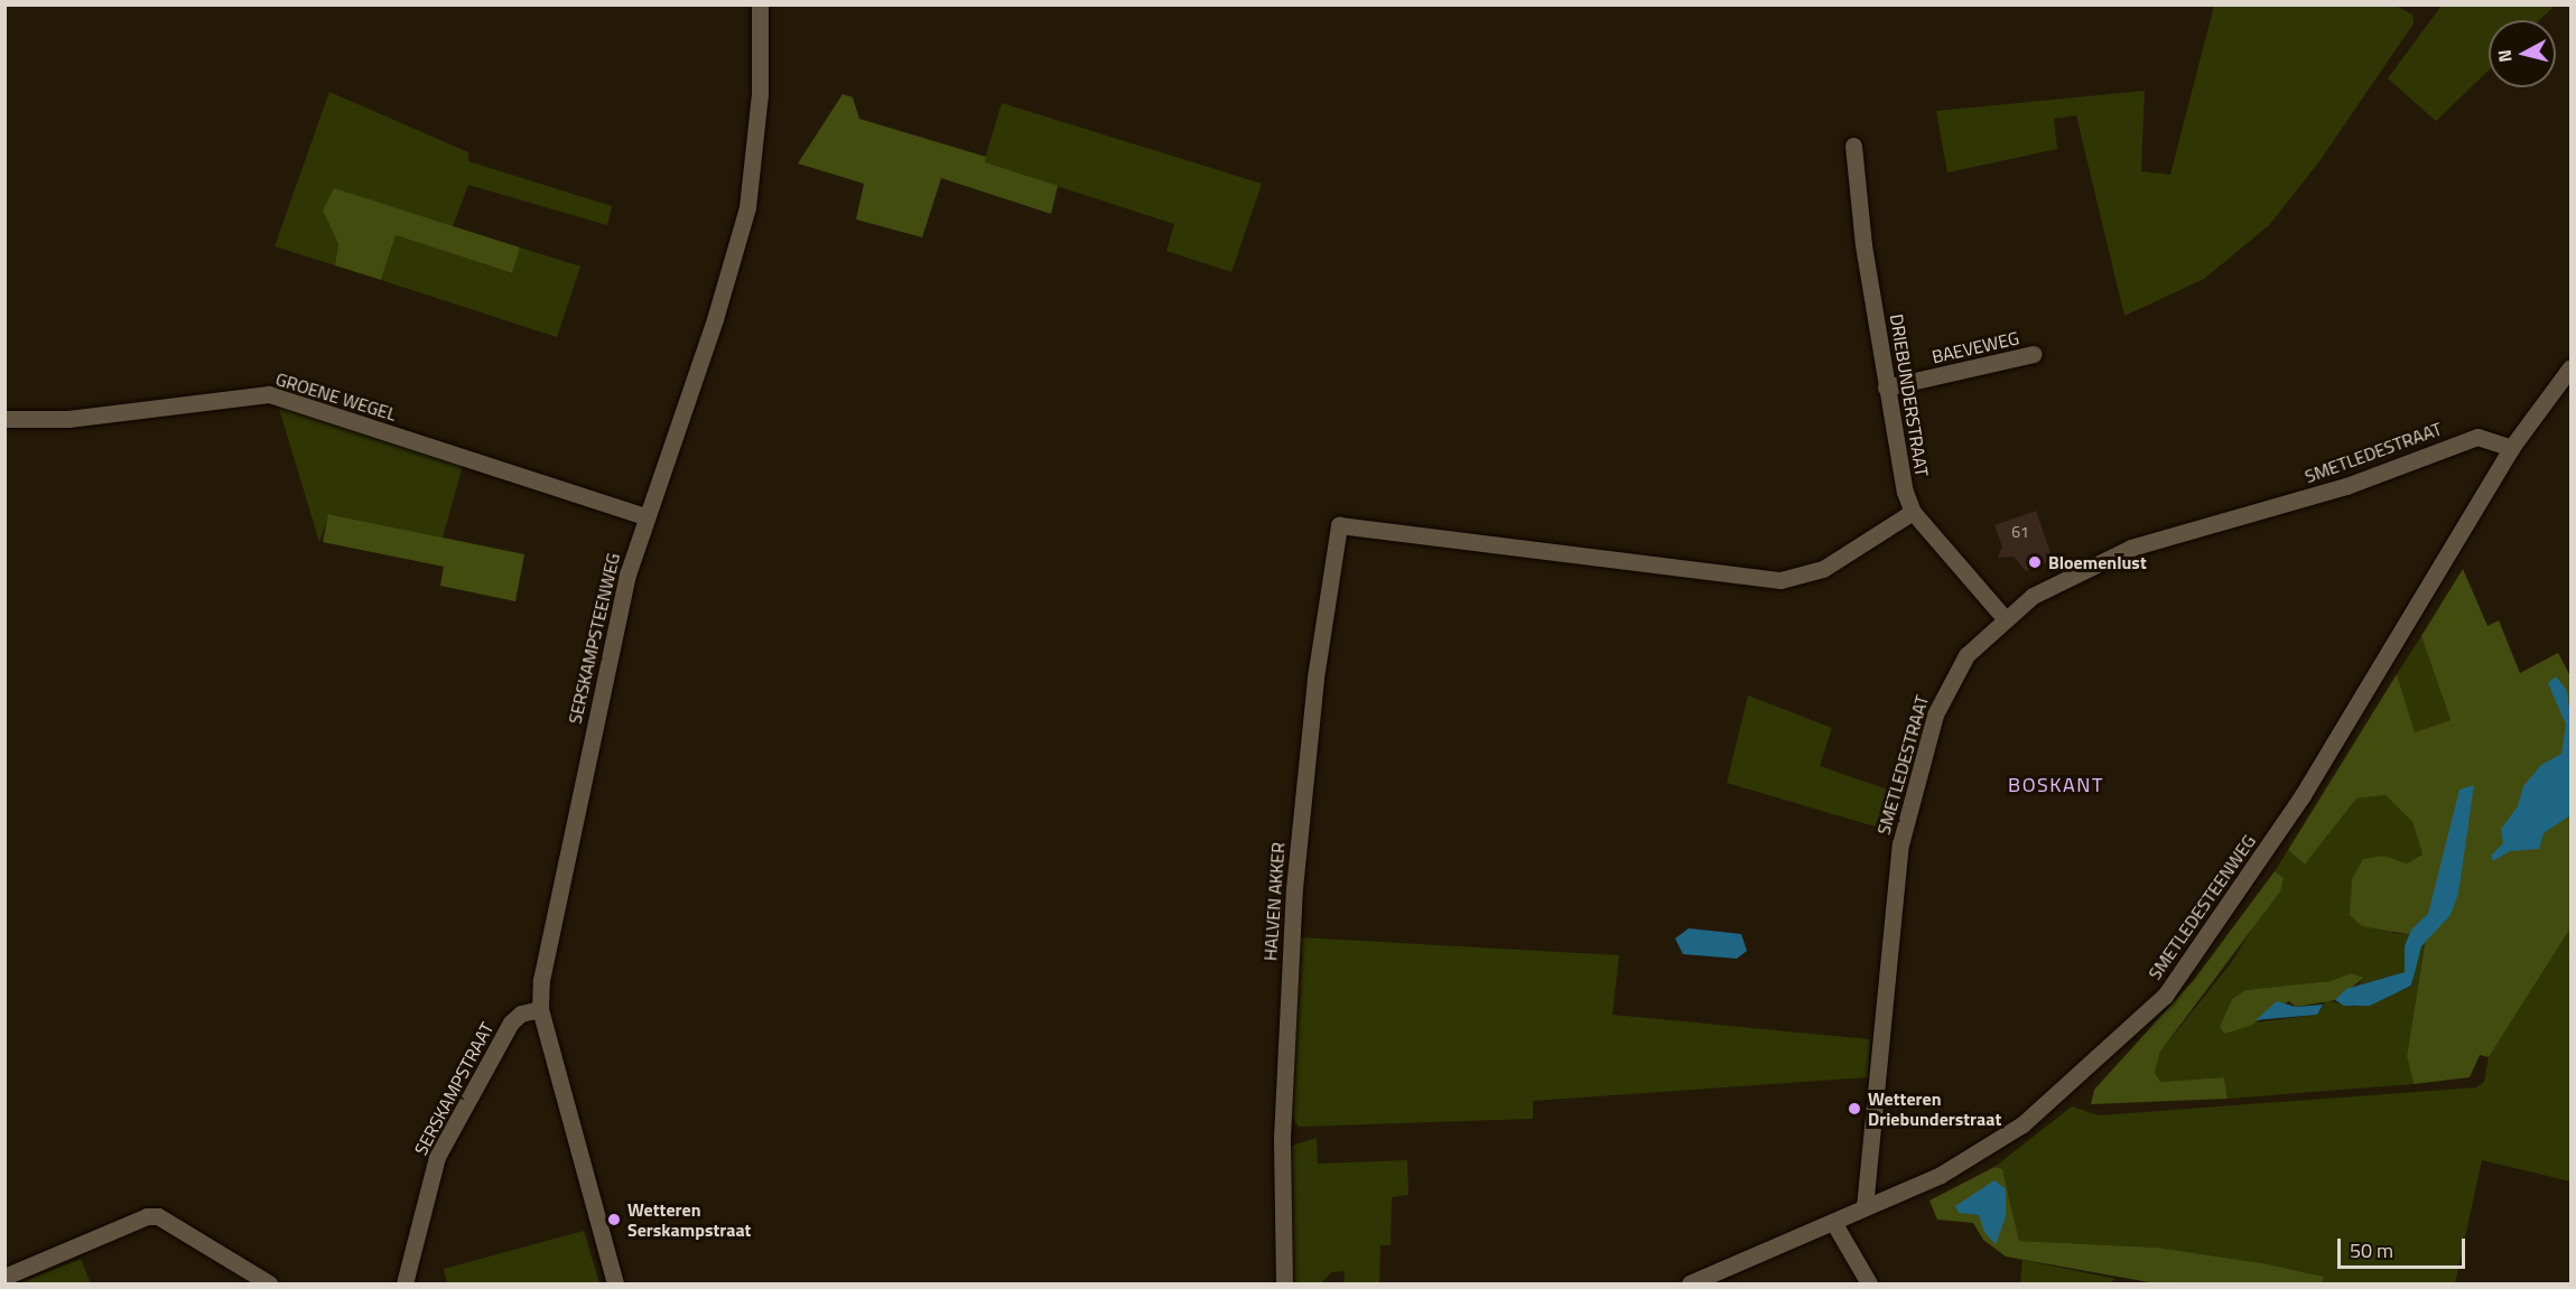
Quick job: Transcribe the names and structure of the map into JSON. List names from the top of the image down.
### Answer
{
  "streets": {
    "street": [
      "BAEVEWEG",
      "DRIEBUNDERSTRAAT",
      "GROENE WEGEL",
      "SMETLEDESTRAAT",
      "SERSKAMPSTEENWEG",
      "HALVEN AKKER",
      "SMETLEDESTEENWEG",
      "SERSKAMPSTRAAT"
    ]
  },
  "crossings": [
    ["BAEVEWEG", "DRIEBUNDERSTRAAT"],
    ["DRIEBUNDERSTRAAT", "SMETLEDESTRAAT"],
    ["DRIEBUNDERSTRAAT", "HALVEN AKKER"],
    ["GROENE WEGEL", "SERSKAMPSTEENWEG"],
    ["SMETLEDESTRAAT", "SMETLEDESTEENWEG"],
    ["SERSKAMPSTEENWEG", "SERSKAMPSTRAAT"]
  ],
  "districts": ["BOSKANT"],
  "places": ["Bloemenlust", "Wetteren Driebunderstraat", "Wetteren Serskampstraat"],
  "house_numbers": ["61"],
  "scale_bar": "50 m",
  "north": "left"
}
